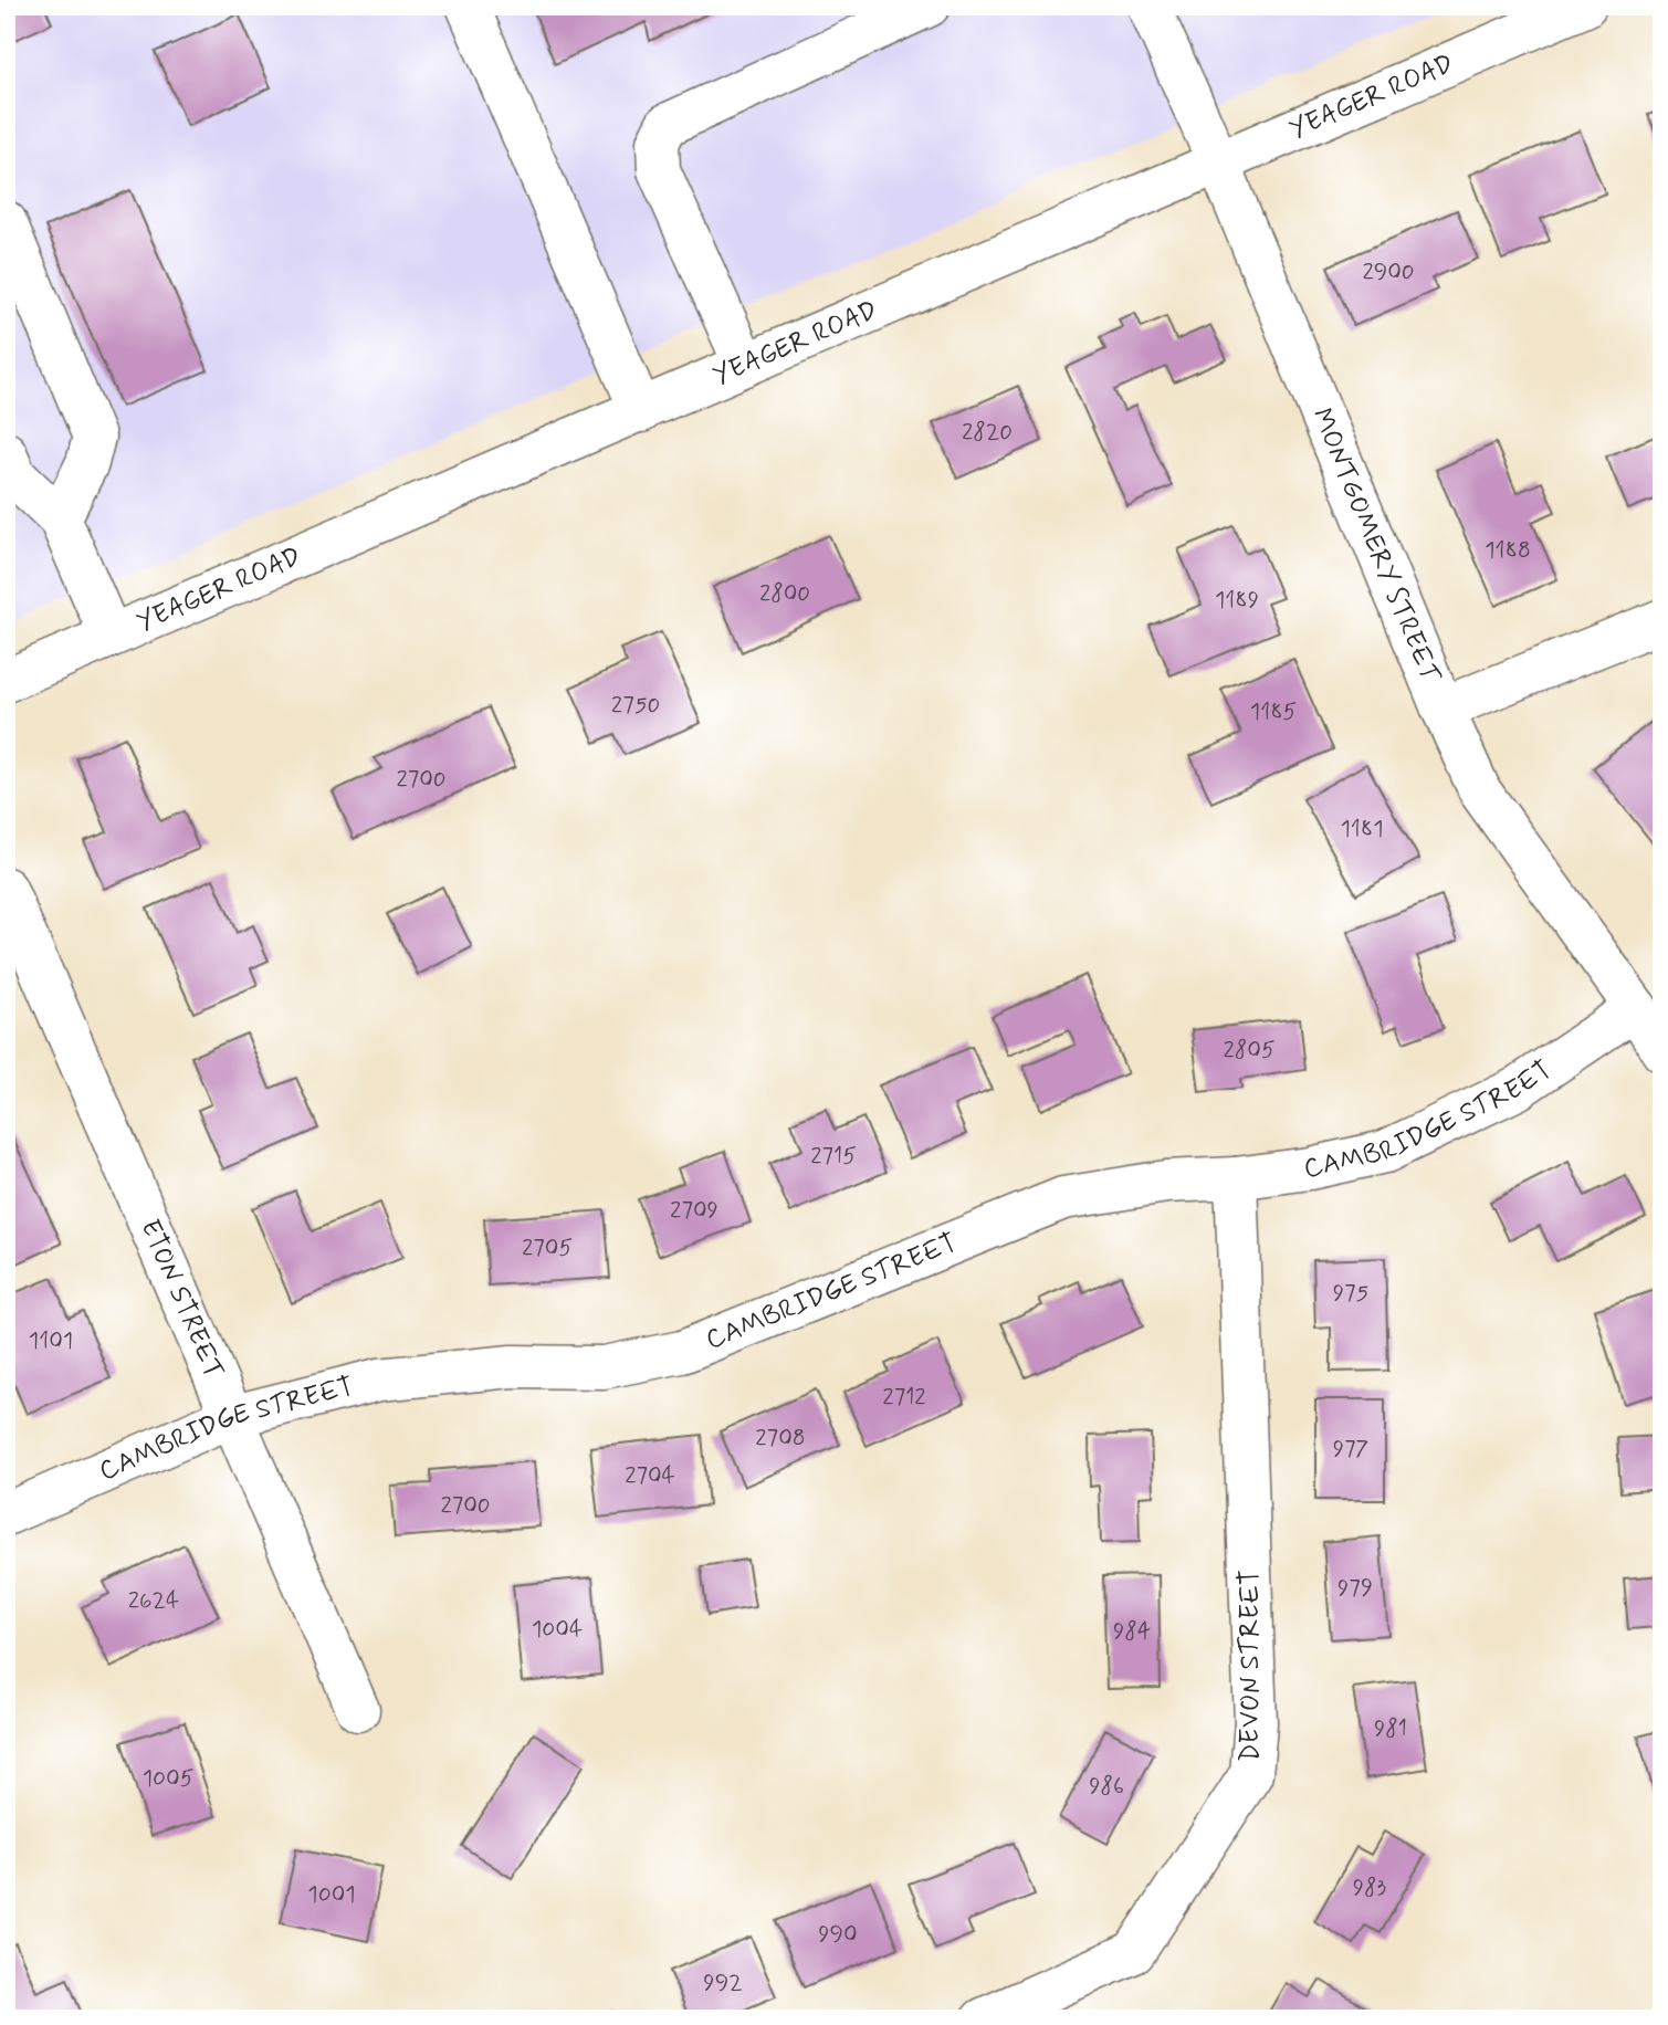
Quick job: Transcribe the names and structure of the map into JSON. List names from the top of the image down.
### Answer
{
  "streets": {
    "street": [
      "YEAGER ROAD",
      "MONTGOMERY STREET",
      "CAMBRIDGE STREET",
      "ETON STREET",
      "DEVON STREET"
    ]
  },
  "crossings": [
    ["YEAGER ROAD", "MONTGOMERY STREET"],
    ["MONTGOMERY STREET", "CAMBRIDGE STREET"],
    ["CAMBRIDGE STREET", "ETON STREET"],
    ["CAMBRIDGE STREET", "DEVON STREET"]
  ],
  "house_numbers": [
    "2900",
    "2820",
    "1188",
    "2800",
    "1189",
    "2750",
    "1185",
    "2700",
    "1181",
    "2805",
    "2715",
    "2709",
    "2705",
    "975",
    "1101",
    "2712",
    "2708",
    "977",
    "2704",
    "2700",
    "979",
    "2624",
    "1004",
    "984",
    "981",
    "1005",
    "986",
    "983",
    "1001",
    "990",
    "992"
  ]
}
